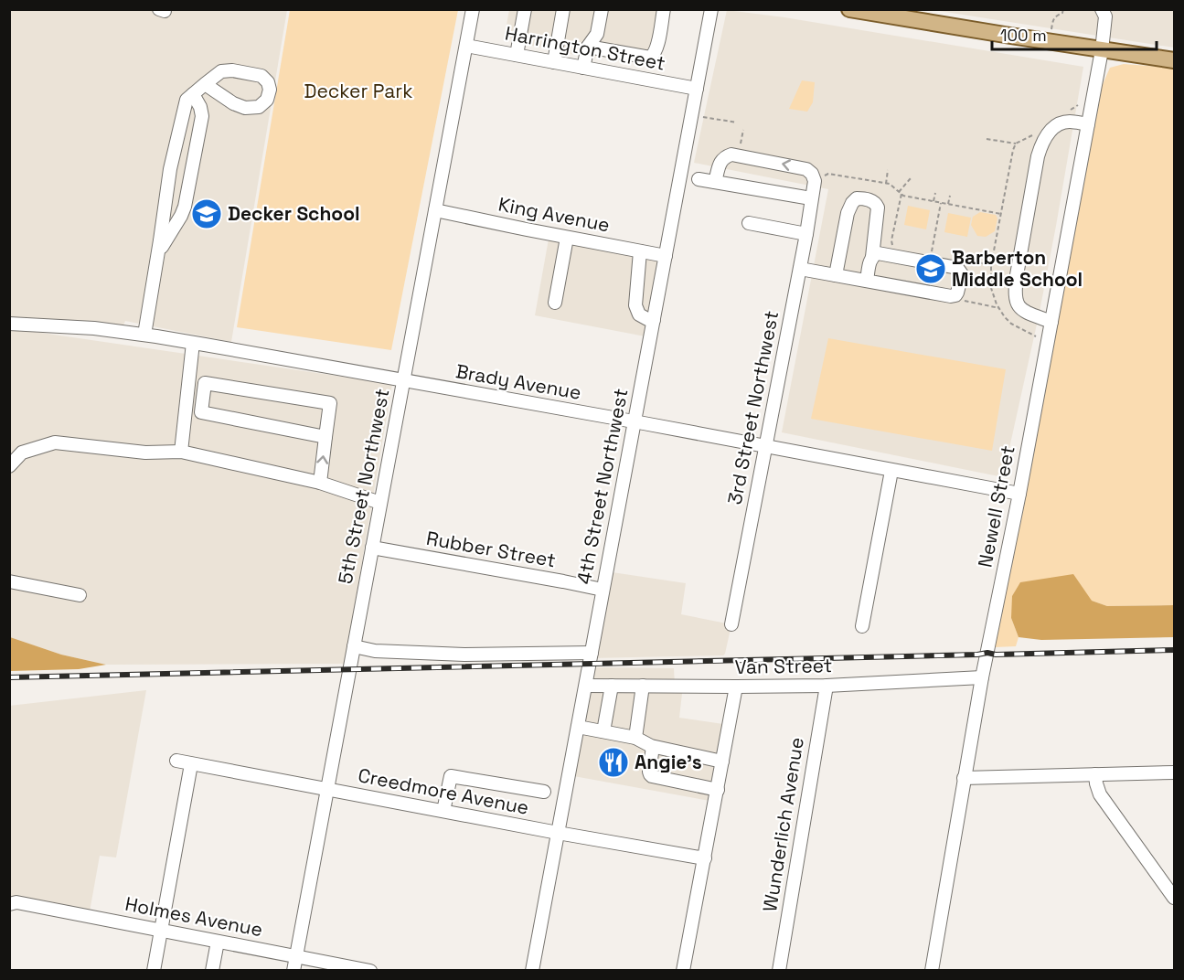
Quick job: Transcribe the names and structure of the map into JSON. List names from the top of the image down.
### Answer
{
  "streets": {
    "street": [
      "Harrington Street",
      "King Avenue",
      "Brady Avenue",
      "3rd Street Northwest",
      "5th Street Northwest",
      "4th Street Northwest",
      "Newell Street",
      "Rubber Street",
      "Van Street",
      "Creedmore Avenue",
      "Wunderlich Avenue",
      "Holmes Avenue"
    ]
  },
  "crossings": [
    ["Harrington Street", "5th Street Northwest"],
    ["Harrington Street", "4th Street Northwest"],
    ["King Avenue", "5th Street Northwest"],
    ["King Avenue", "4th Street Northwest"],
    ["Brady Avenue", "3rd Street Northwest"],
    ["Brady Avenue", "5th Street Northwest"],
    ["Brady Avenue", "4th Street Northwest"],
    ["Brady Avenue", "Newell Street"],
    ["5th Street Northwest", "Rubber Street"],
    ["5th Street Northwest", "Creedmore Avenue"],
    ["5th Street Northwest", "Holmes Avenue"],
    ["4th Street Northwest", "Rubber Street"],
    ["4th Street Northwest", "Van Street"],
    ["4th Street Northwest", "Creedmore Avenue"],
    ["Newell Street", "Van Street"],
    ["Van Street", "Wunderlich Avenue"]
  ],
  "parks": ["Decker Park"],
  "places": {
    "school or university": ["Decker School", "Barberton Middle School"],
    "restaurant": ["Angie's"]
  },
  "scale_bar": "100 m"
}
